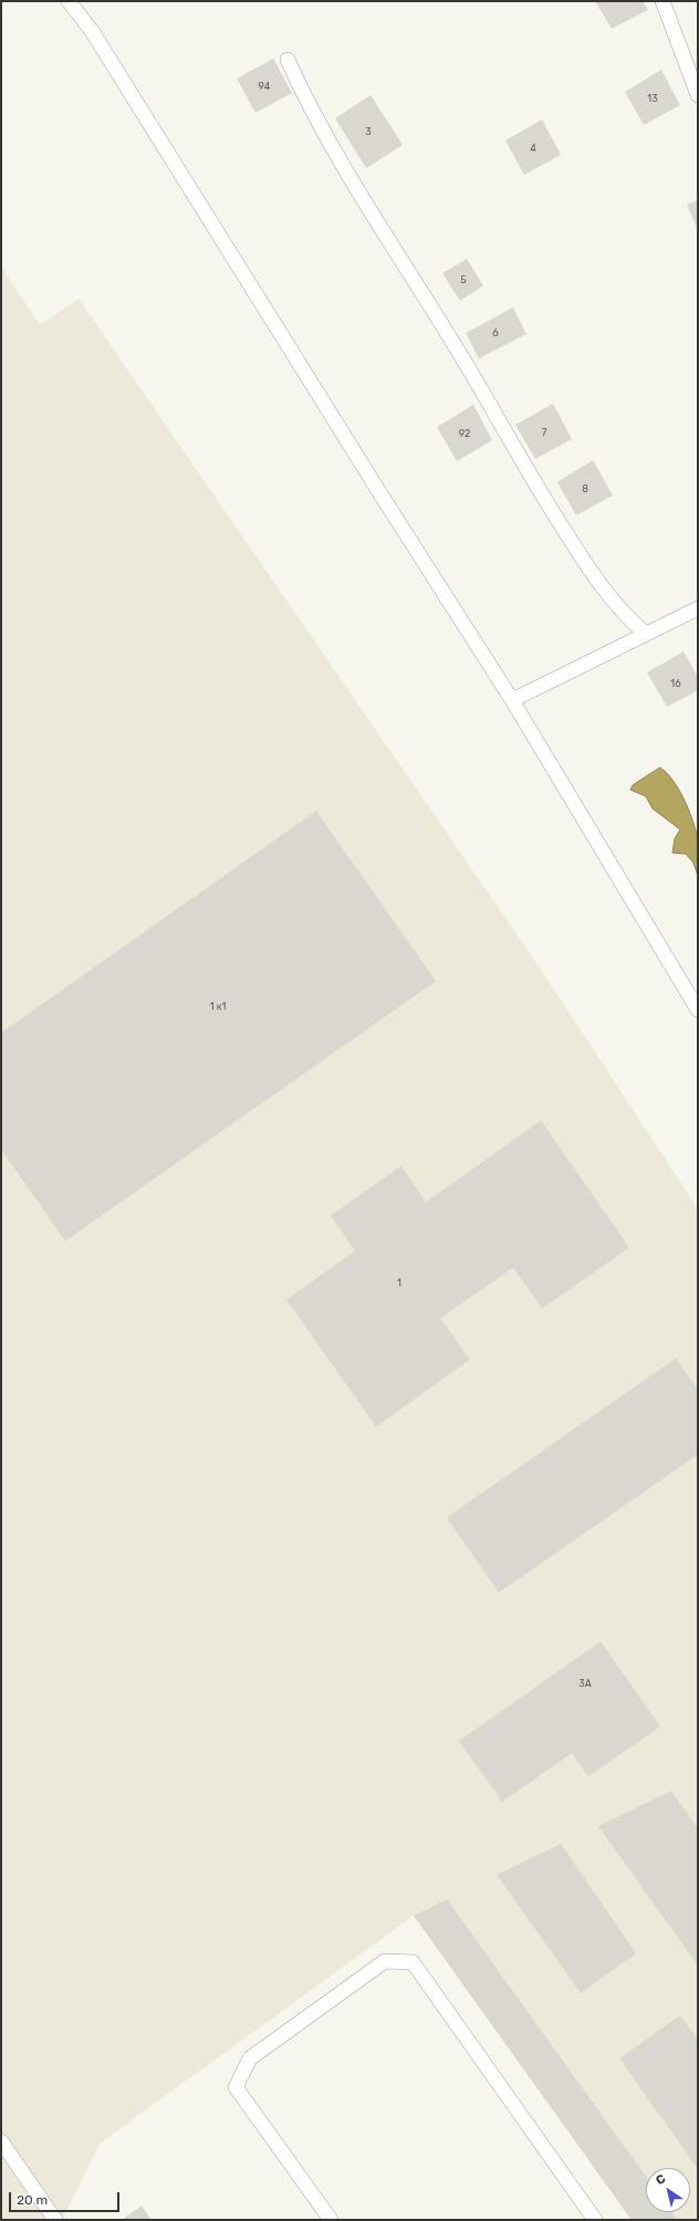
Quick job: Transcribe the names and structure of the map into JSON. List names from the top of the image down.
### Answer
{
  "house_numbers": [
    "94",
    "13",
    "3",
    "4",
    "5",
    "6",
    "7",
    "92",
    "8",
    "16",
    "1 к1",
    "1",
    "3А"
  ],
  "scale_bar": "20 m",
  "north": "top left"
}
